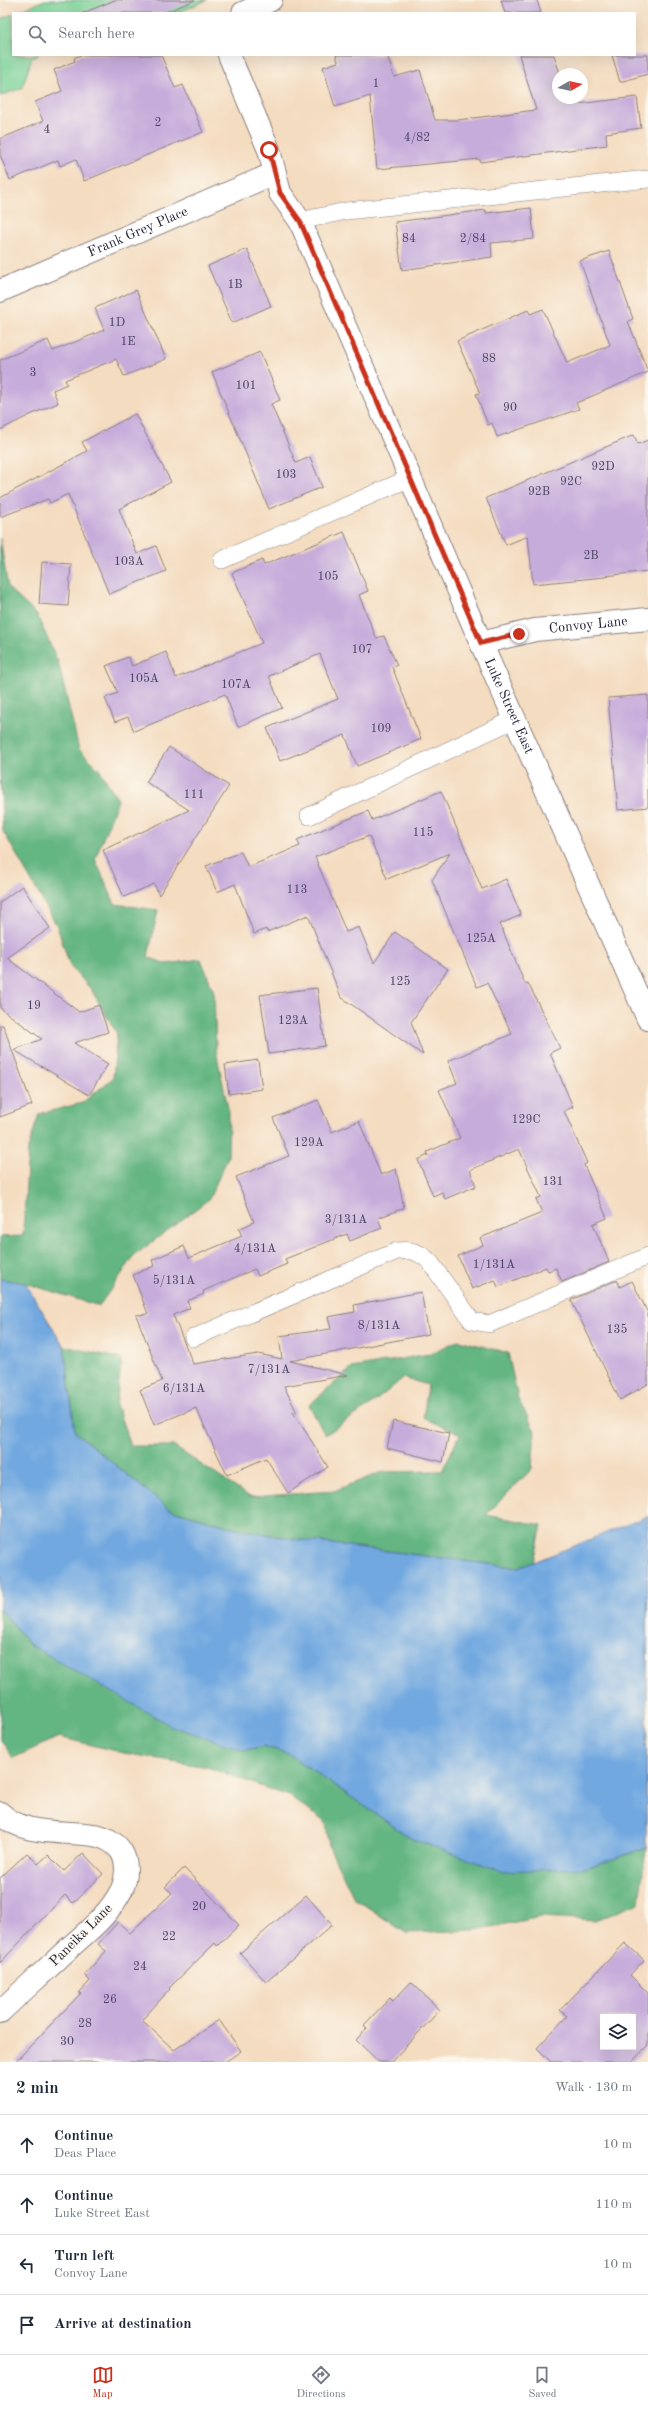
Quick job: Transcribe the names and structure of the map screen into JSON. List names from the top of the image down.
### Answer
{
  "streets": {
    "street": [
      "Frank Grey Place",
      "Convoy Lane",
      "Luke Street East",
      "Paneika Lane"
    ]
  },
  "crossings": [
    ["Frank Grey Place", "Luke Street East"],
    ["Convoy Lane", "Luke Street East"]
  ],
  "house_numbers": [
    "1",
    "2",
    "4",
    "4/82",
    "84",
    "2/84",
    "1B",
    "1D",
    "1E",
    "88",
    "3",
    "101",
    "90",
    "92D",
    "103",
    "92C",
    "92B",
    "2B",
    "103A",
    "105",
    "107",
    "105A",
    "107A",
    "109",
    "111",
    "115",
    "113",
    "125A",
    "125",
    "19",
    "123A",
    "129C",
    "129A",
    "131",
    "3/131A",
    "4/131A",
    "1/131A",
    "5/131A",
    "8/131A",
    "135",
    "7/131A",
    "6/131A",
    "20",
    "22",
    "24",
    "26",
    "28",
    "30"
  ],
  "north": "right",
  "page": {
    "search": "Search here",
    "heading": ["2 min", "Walk · 130 m"],
    "list": [
      ["Continue", "Deas Place", "10 m"],
      ["Continue", "Luke Street East", "110 m"],
      ["Turn left", "Convoy Lane", "10 m"],
      "Arrive at destination"
    ],
    "nav": ["Map", "Directions", "Saved"]
  }
}
